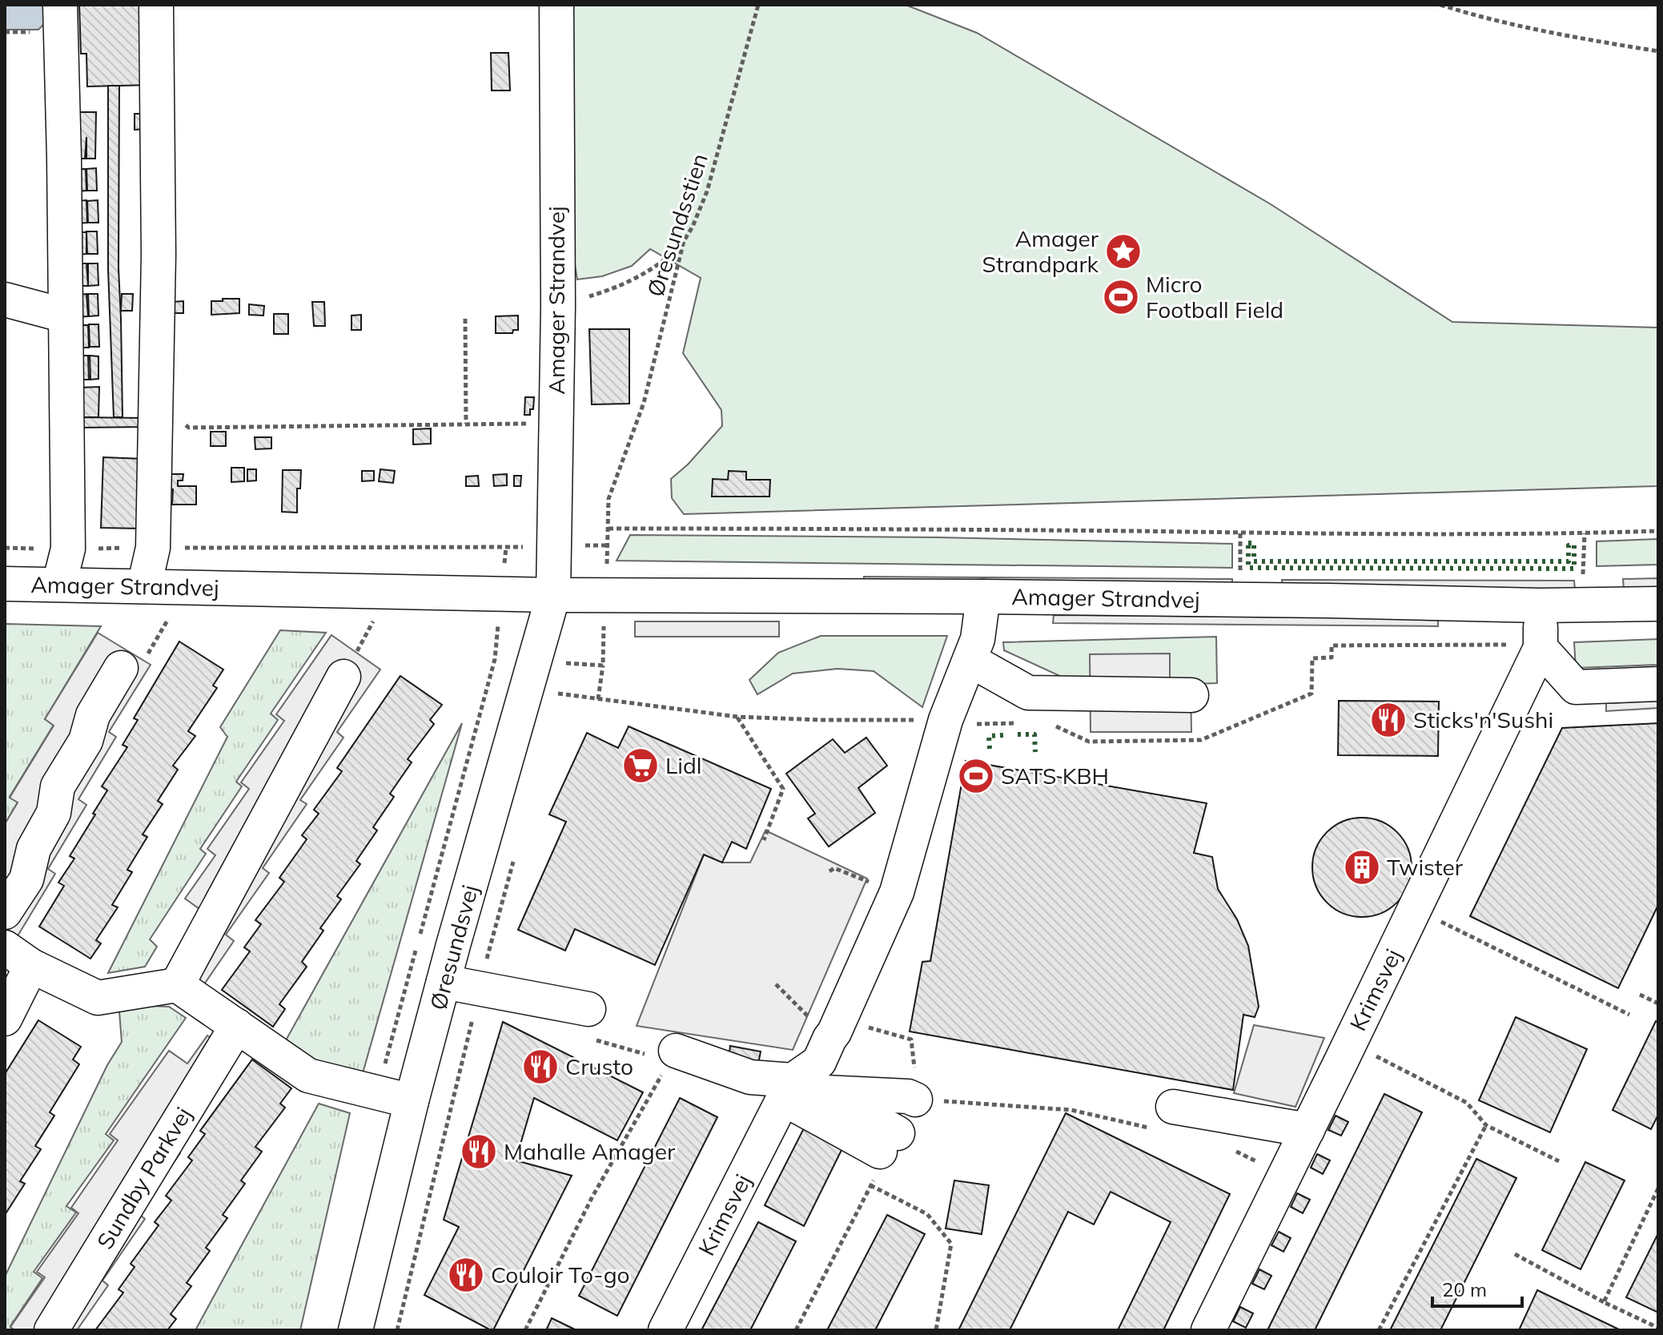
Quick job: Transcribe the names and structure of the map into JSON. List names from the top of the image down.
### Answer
{
  "streets": {
    "street": [
      "Amager Strandvej",
      "Øresundsvej",
      "Krimsvej",
      "Sundby Parkvej"
    ],
    "path": ["Øresundsstien"]
  },
  "crossings": [
    ["Amager Strandvej", "Øresundsvej"]
  ],
  "places": {
    "place": ["Amager Strandpark"],
    "sports": ["Micro Football Field", "SATS KBH"],
    "restaurant": [
      "Sticks'n'Sushi",
      "Crusto",
      "Mahalle Amager",
      "Couloir To-go"
    ],
    "supermarket": ["Lidl"],
    "building": ["Twister"]
  },
  "scale_bar": "20 m"
}
